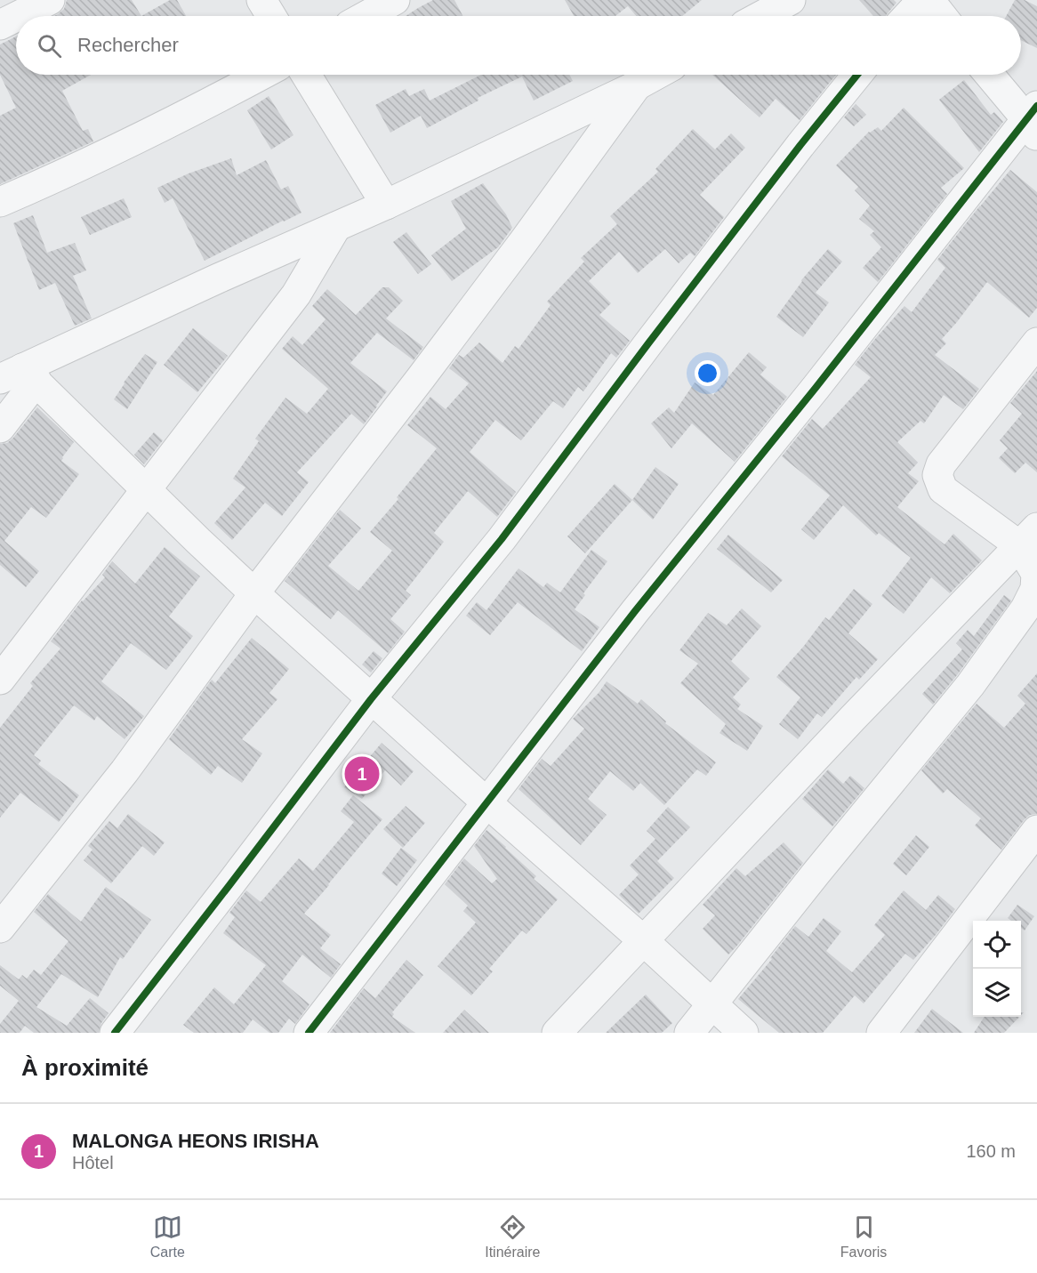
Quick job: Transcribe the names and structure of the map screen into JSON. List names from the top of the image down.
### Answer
{
  "page": {
    "search": "Rechercher",
    "pins": "1",
    "heading": "À proximité",
    "list": [
      {
        "mark": "1",
        "name": "MALONGA HEONS IRISHA",
        "note": "Hôtel",
        "value": "160 m"
      }
    ],
    "nav": ["Carte", "Itinéraire", "Favoris"]
  }
}
